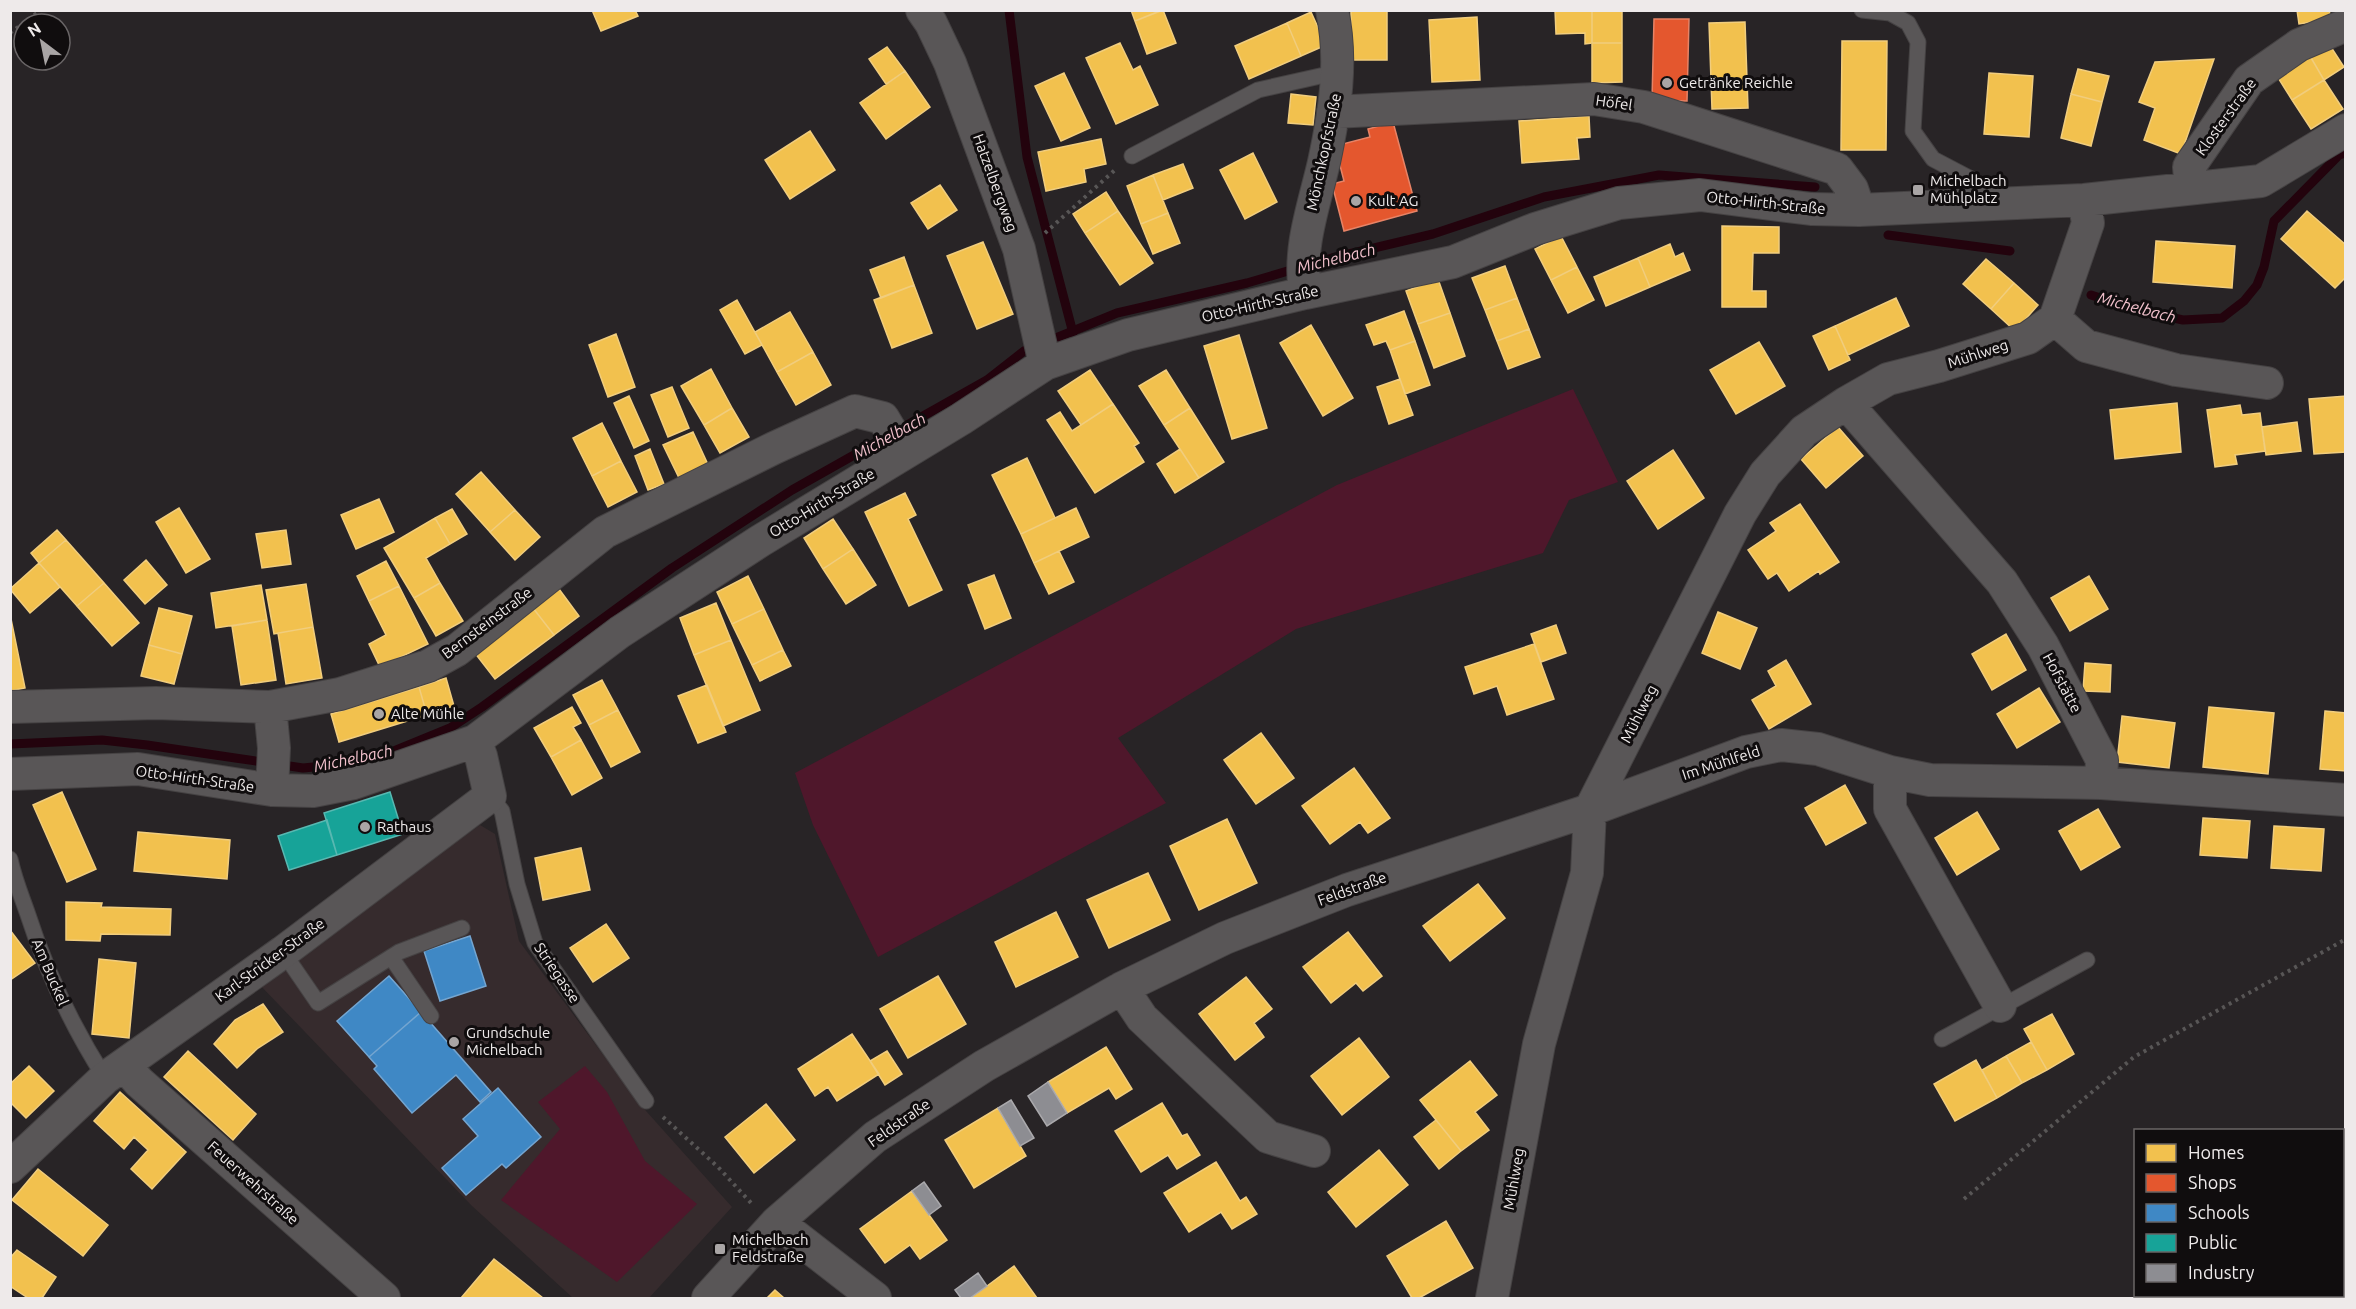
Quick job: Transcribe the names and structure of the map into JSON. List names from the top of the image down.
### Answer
{
  "streets": {
    "street": [
      "Höfel",
      "Klosterstraße",
      "Mönchkopfstraße",
      "Hatzelbergweg",
      "Otto-Hirth-Straße",
      "Mühlweg",
      "Bernsteinstraße",
      "Hofstätte",
      "Im Mühlfeld",
      "Feldstraße",
      "Karl-Stricker-Straße",
      "Feuerwehrstraße"
    ],
    "lane": ["Am Buckel", "Striegasse"]
  },
  "crossings": [
    ["Höfel", "Mönchkopfstraße"],
    ["Höfel", "Otto-Hirth-Straße"],
    ["Klosterstraße", "Otto-Hirth-Straße"],
    ["Mönchkopfstraße", "Otto-Hirth-Straße"],
    ["Hatzelbergweg", "Otto-Hirth-Straße"],
    ["Otto-Hirth-Straße", "Bernsteinstraße"],
    ["Mühlweg", "Hofstätte"],
    ["Mühlweg", "Im Mühlfeld"],
    ["Mühlweg", "Feldstraße"],
    ["Hofstätte", "Im Mühlfeld"],
    ["Im Mühlfeld", "Feldstraße"],
    ["Karl-Stricker-Straße", "Am Buckel"],
    ["Karl-Stricker-Straße", "Striegasse"],
    ["Karl-Stricker-Straße", "Feuerwehrstraße"],
    ["Am Buckel", "Feuerwehrstraße"]
  ],
  "water": ["Michelbach"],
  "places": {
    "other": [
      "Getränke Reichle",
      "Kult AG",
      "Alte Mühle",
      "Rathaus",
      "Grundschule Michelbach"
    ],
    "transit": ["Michelbach Mühlplatz", "Michelbach Feldstraße"]
  },
  "legend": [
    "Homes",
    "Shops",
    "Schools",
    "Public",
    "Industry"
  ],
  "north": "top left"
}
